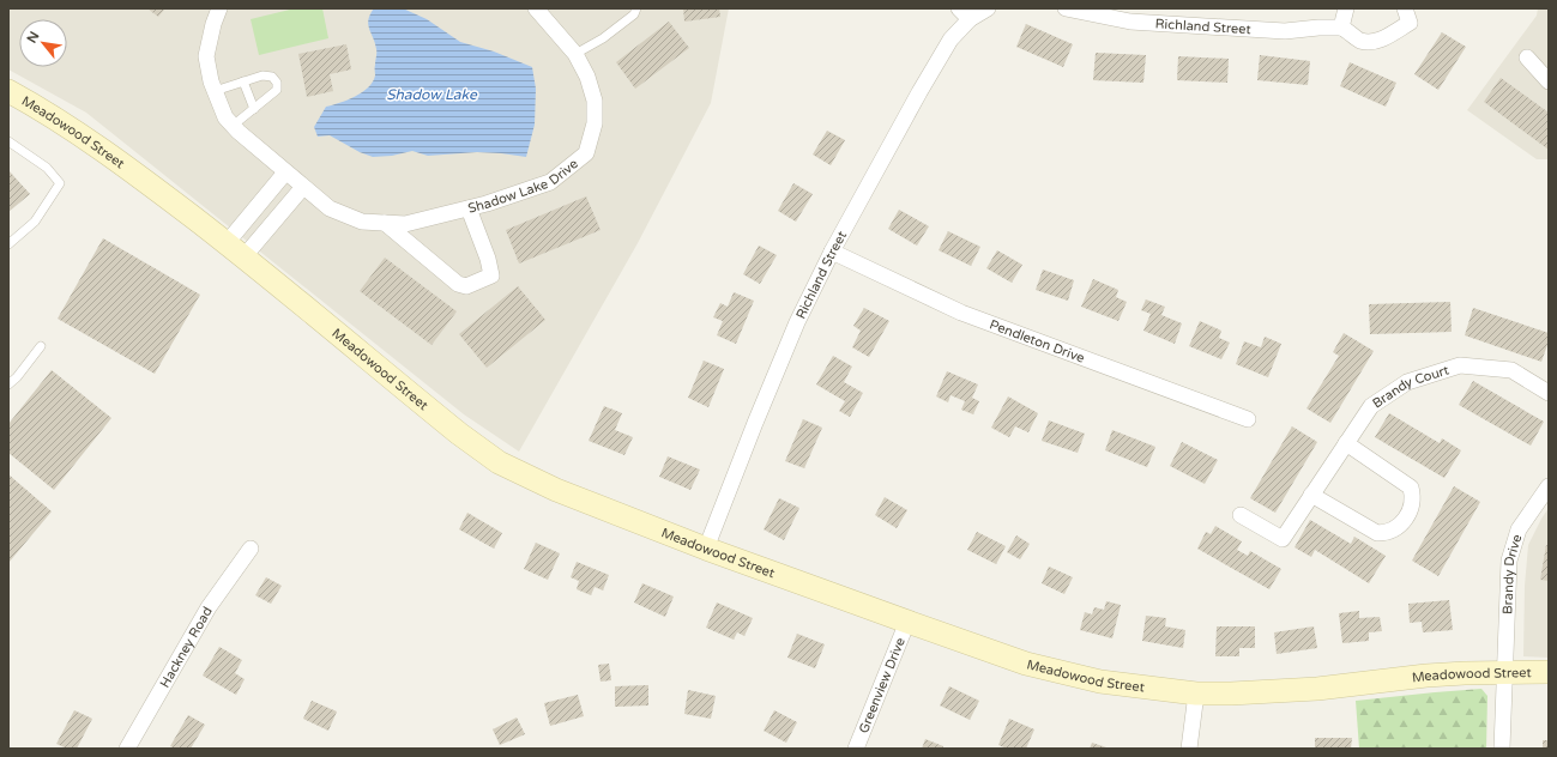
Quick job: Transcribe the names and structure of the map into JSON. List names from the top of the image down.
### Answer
{
  "streets": {
    "street": [
      "Richland Street",
      "Meadowood Street",
      "Shadow Lake Drive",
      "Pendleton Drive",
      "Brandy Court",
      "Brandy Drive",
      "Hackney Road",
      "Greenview Drive"
    ]
  },
  "crossings": [
    ["Richland Street", "Meadowood Street"],
    ["Richland Street", "Pendleton Drive"],
    ["Meadowood Street", "Brandy Drive"],
    ["Meadowood Street", "Greenview Drive"]
  ],
  "water": ["Shadow Lake"],
  "north": "top left"
}
